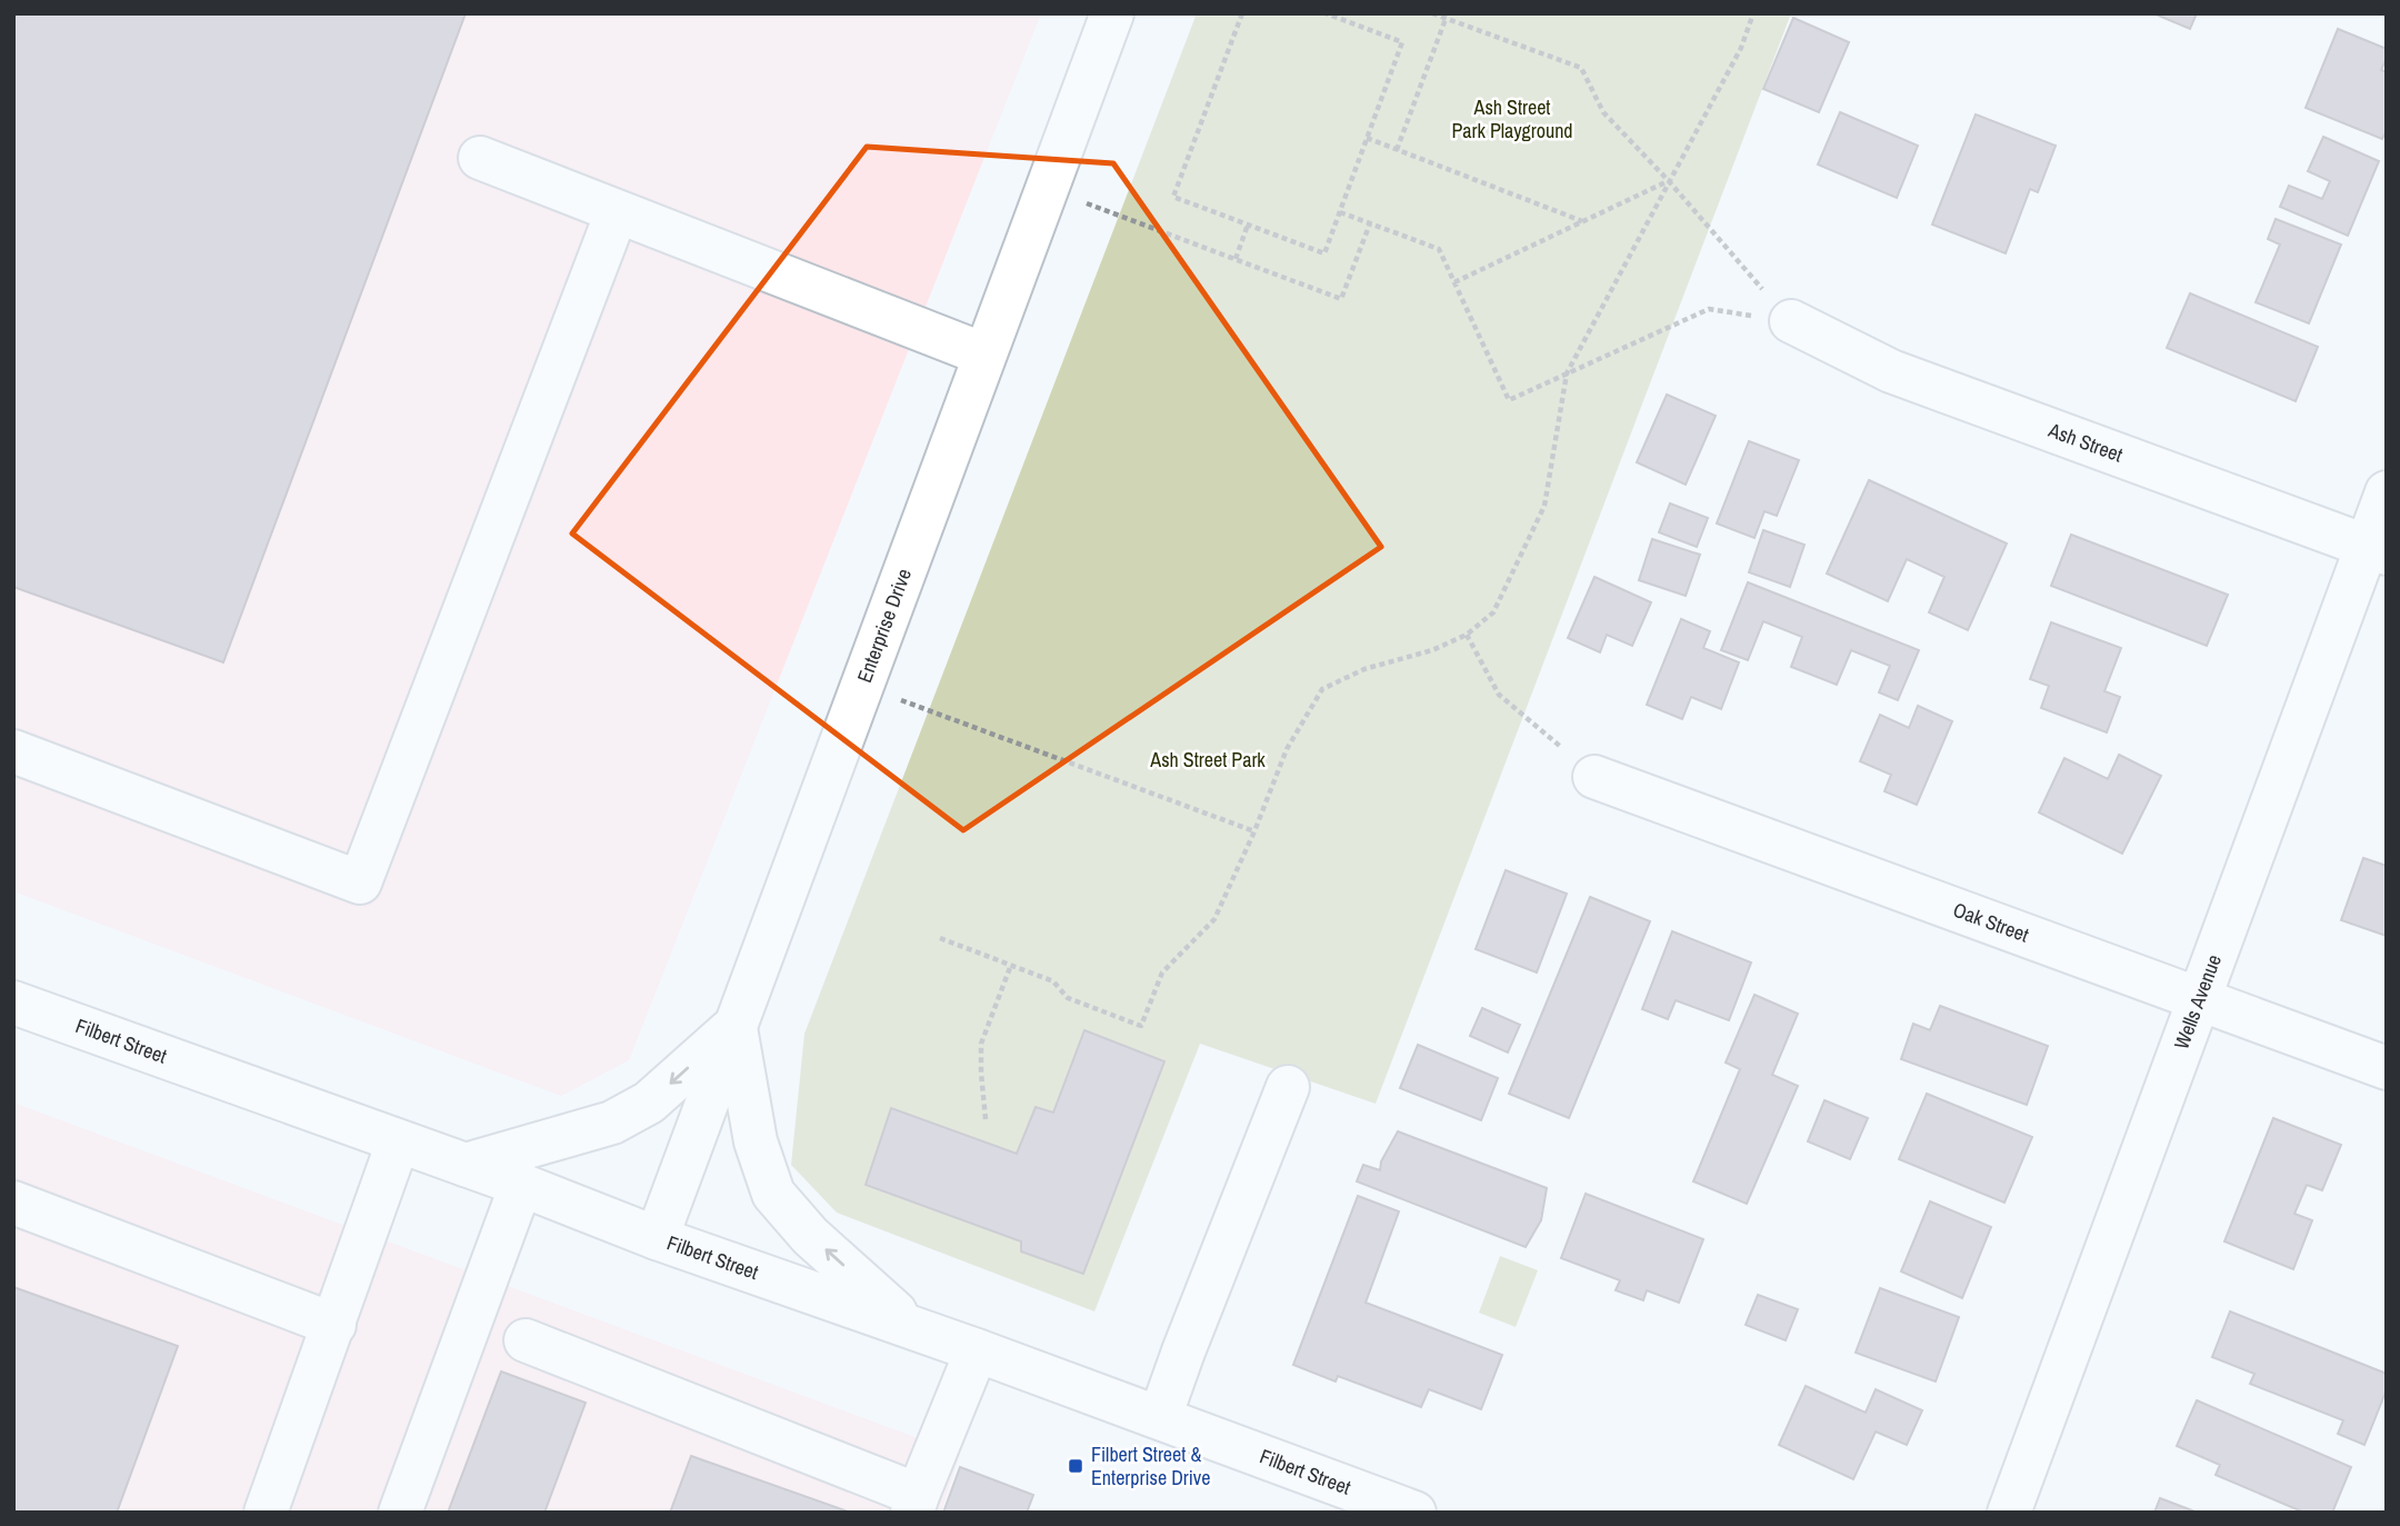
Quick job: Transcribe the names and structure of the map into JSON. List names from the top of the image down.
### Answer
{
  "streets": {
    "street": [
      "Ash Street",
      "Enterprise Drive",
      "Oak Street",
      "Wells Avenue",
      "Filbert Street"
    ]
  },
  "crossings": [
    ["Ash Street", "Wells Avenue"],
    ["Enterprise Drive", "Filbert Street"],
    ["Oak Street", "Wells Avenue"]
  ],
  "parks": ["Ash Street Park Playground", "Ash Street Park"],
  "places": {
    "transit": ["Filbert Street & Enterprise Drive"]
  }
}
